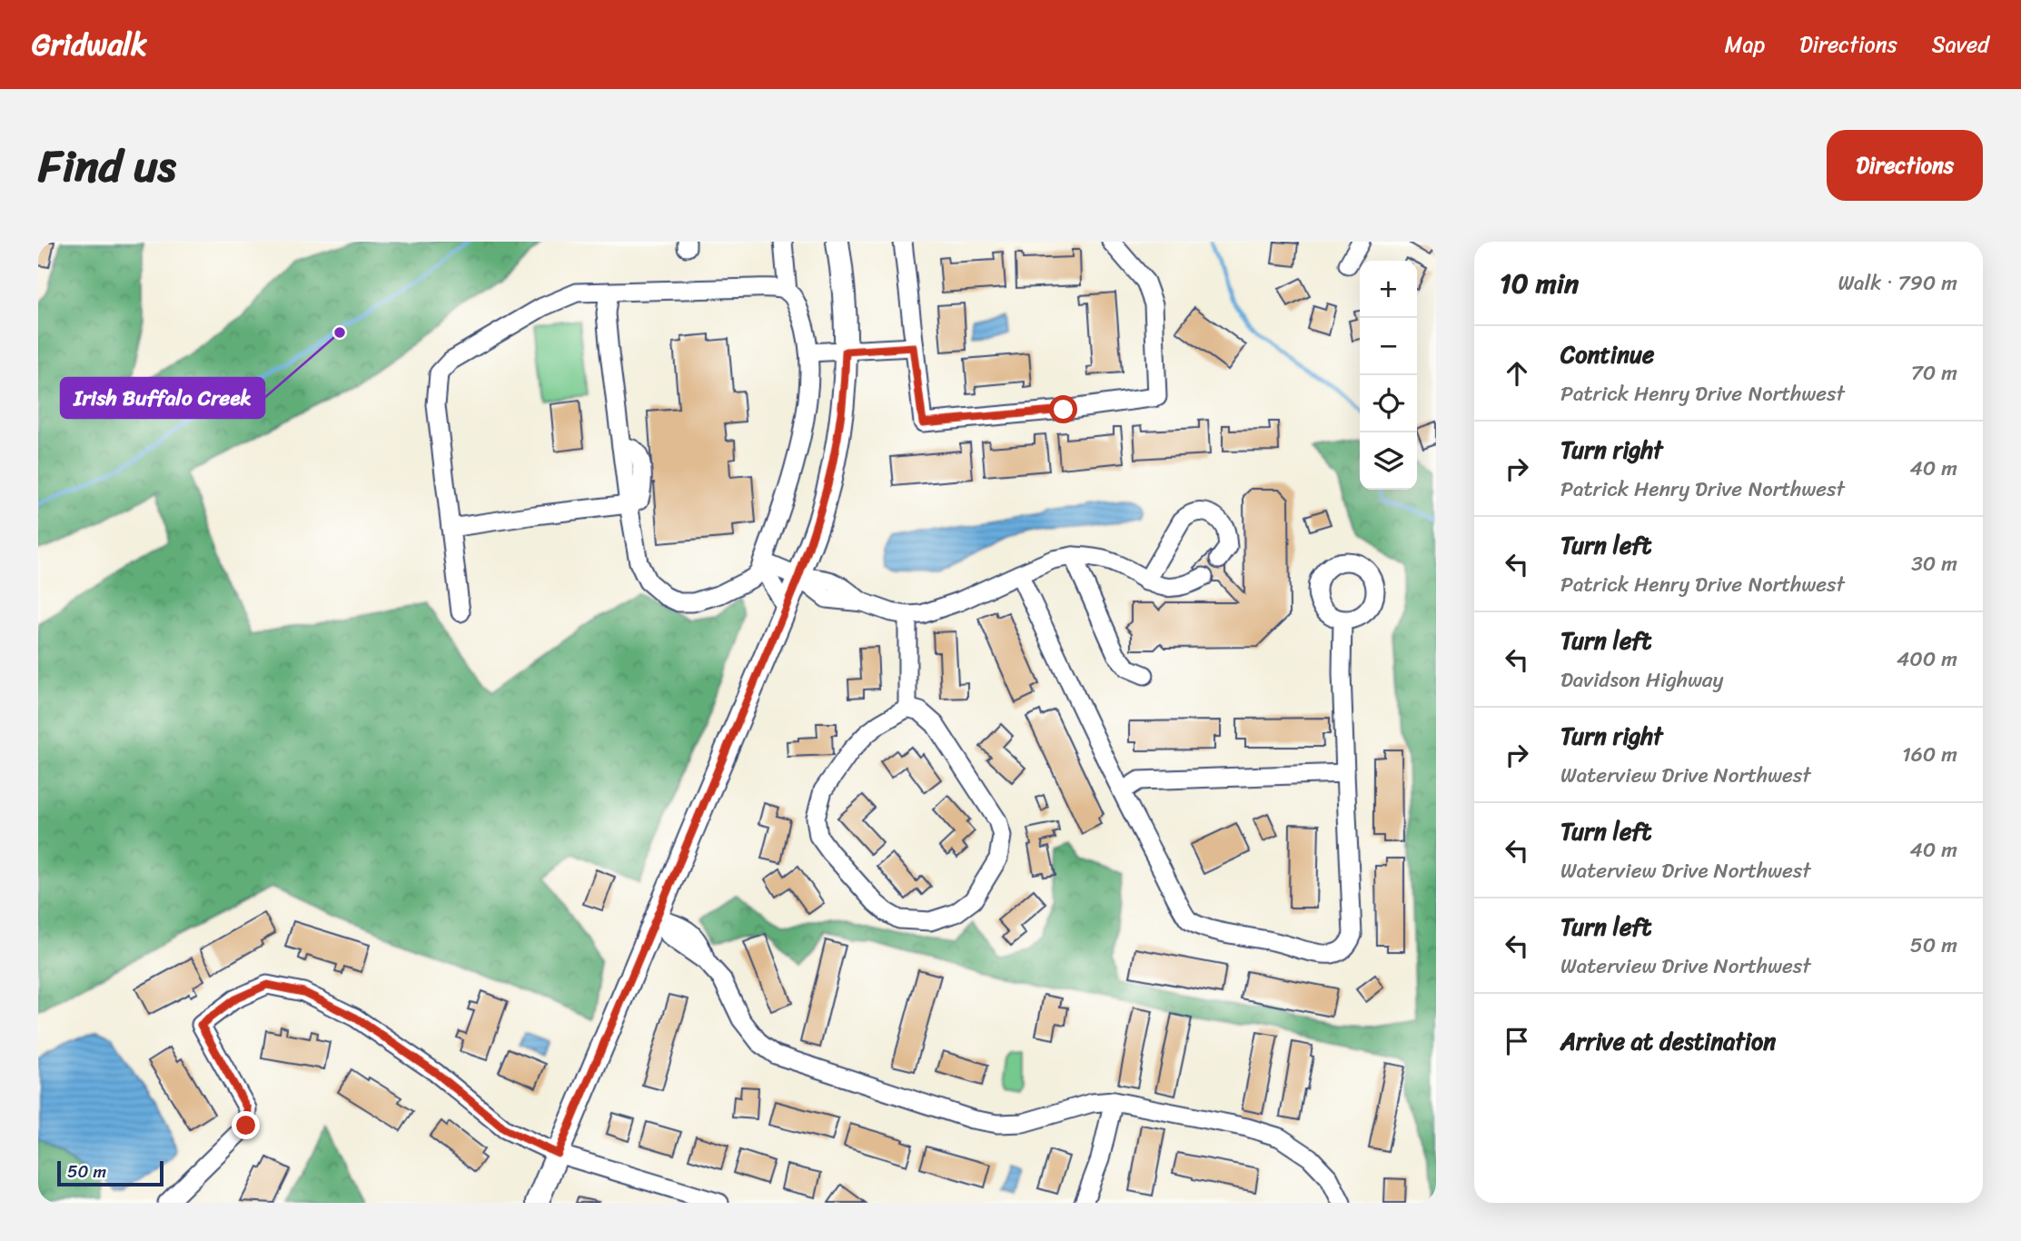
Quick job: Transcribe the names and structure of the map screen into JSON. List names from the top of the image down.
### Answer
{
  "places": ["Irish Buffalo Creek"],
  "scale_bar": "50 m",
  "page": {
    "header": "Gridwalk",
    "nav": ["Map", "Directions", "Saved"],
    "title": "Find us",
    "buttons": "Directions",
    "heading": ["10 min", "Walk · 790 m"],
    "map_buttons": ["+", "−"],
    "list": [
      ["Continue", "Patrick Henry Drive Northwest", "70 m"],
      ["Turn right", "Patrick Henry Drive Northwest", "40 m"],
      ["Turn left", "Patrick Henry Drive Northwest", "30 m"],
      ["Turn left", "Davidson Highway", "400 m"],
      ["Turn right", "Waterview Drive Northwest", "160 m"],
      ["Turn left", "Waterview Drive Northwest", "40 m"],
      ["Turn left", "Waterview Drive Northwest", "50 m"],
      "Arrive at destination"
    ],
    "scale": "50 m"
  }
}
